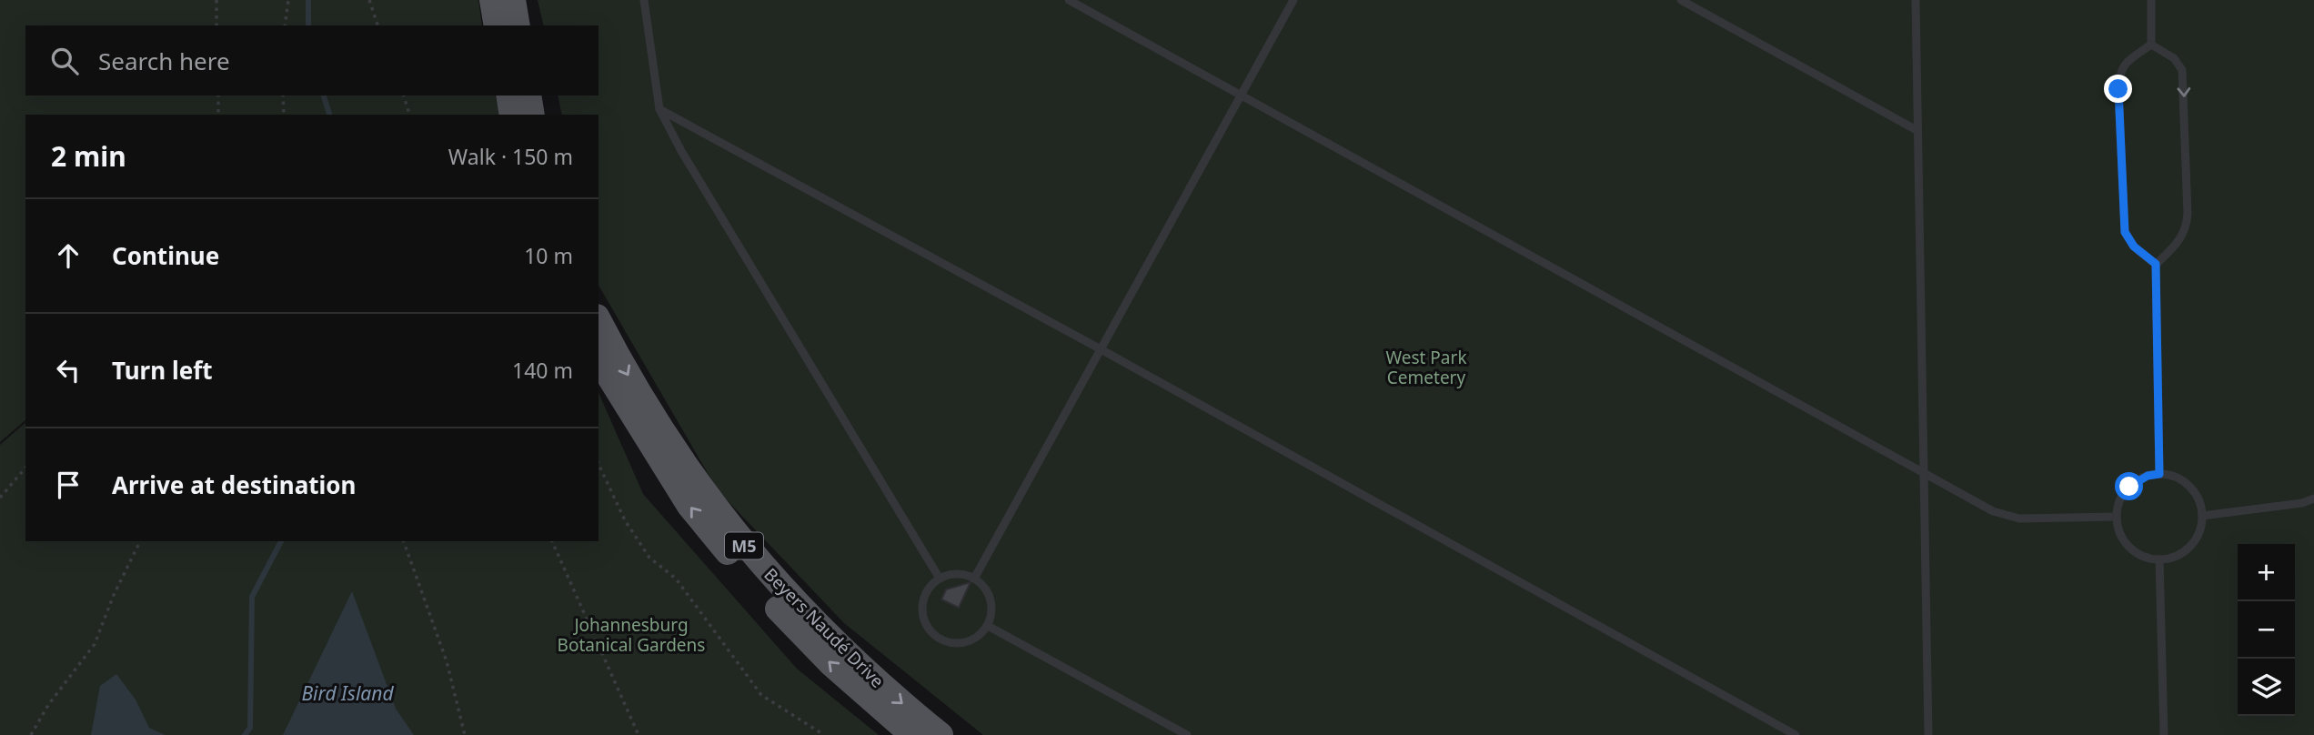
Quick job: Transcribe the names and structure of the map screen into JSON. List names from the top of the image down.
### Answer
{
  "streets": {
    "main road": ["M5", "Beyers Naudé Drive"]
  },
  "water": ["Bird Island"],
  "parks": ["West Park Cemetery", "Johannesburg Botanical Gardens"],
  "page": {
    "search": "Search here",
    "heading": ["2 min", "Walk · 150 m"],
    "list": [
      ["Continue", "10 m"],
      ["Turn left", "140 m"],
      "Arrive at destination"
    ],
    "map_buttons": ["+", "−"]
  }
}
